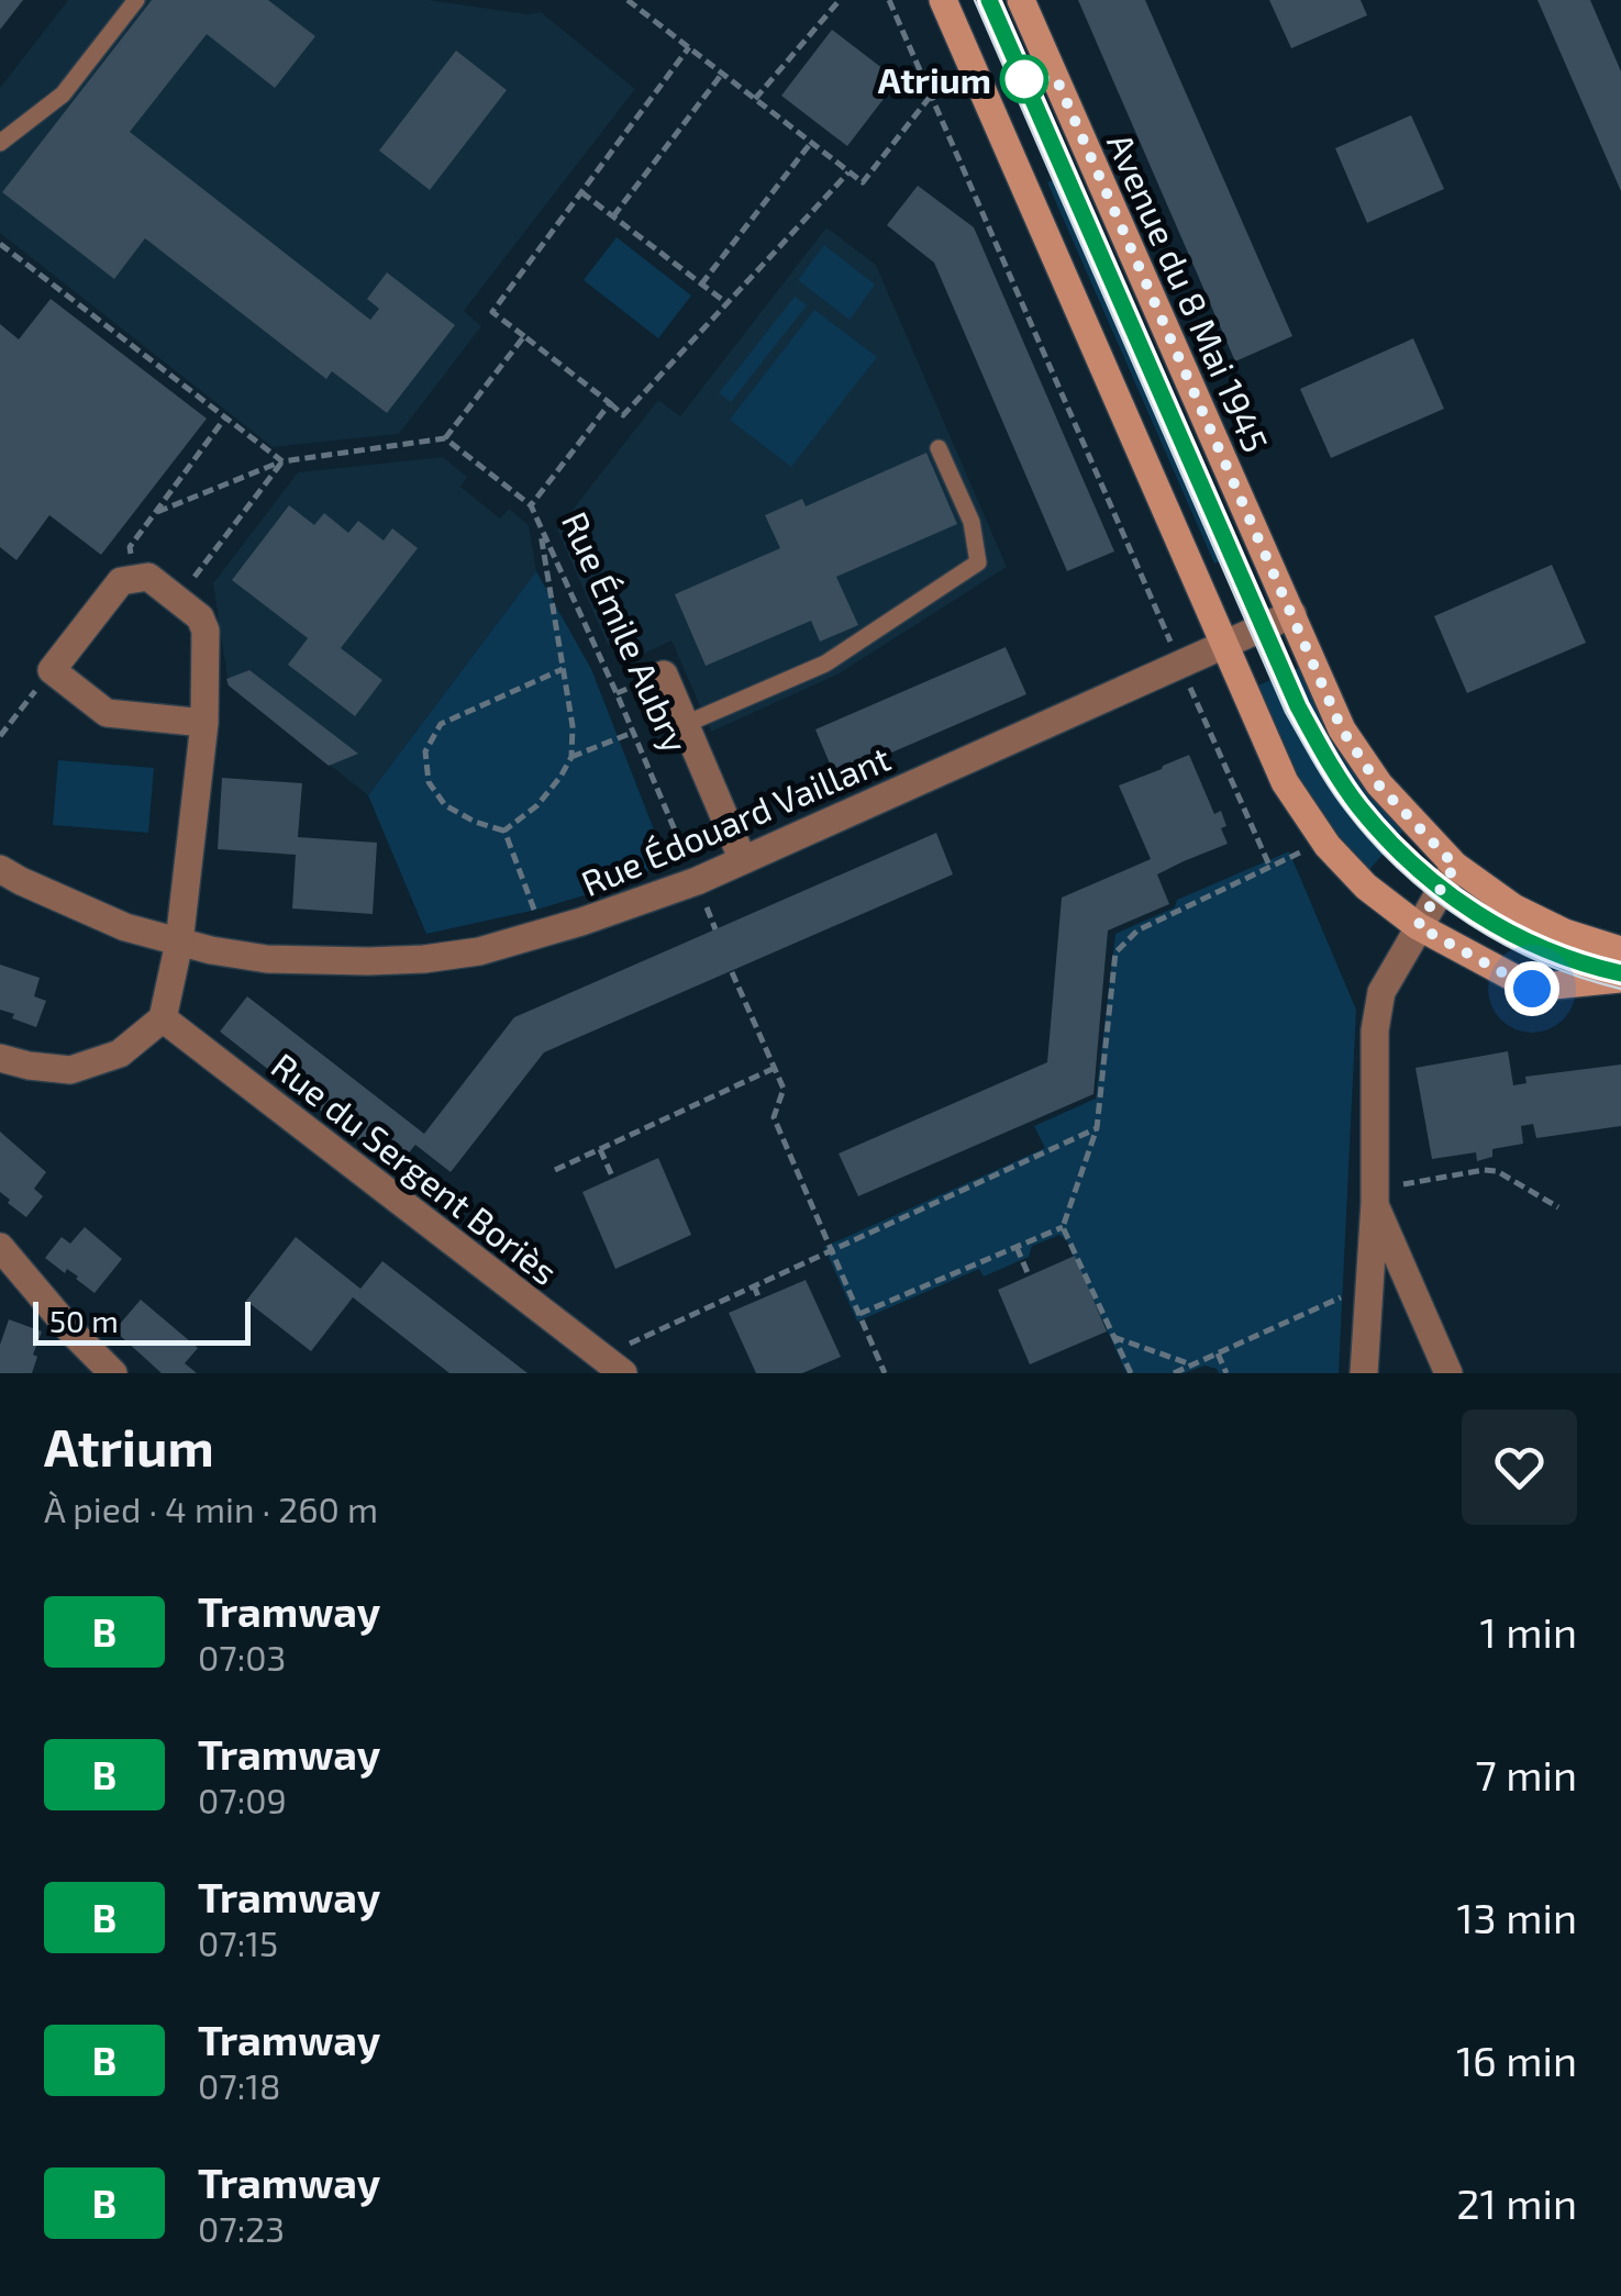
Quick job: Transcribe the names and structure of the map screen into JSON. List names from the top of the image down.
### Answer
{
  "streets": {
    "street": [
      "Avenue du 8 Mai 1945",
      "Rue Émile Aubry",
      "Rue Édouard Vaillant",
      "Rue du Sergent Boriès"
    ]
  },
  "crossings": [
    ["Rue Émile Aubry", "Rue Édouard Vaillant"]
  ],
  "places": ["Atrium"],
  "lines": ["tram line B"],
  "scale_bar": "50 m",
  "page": {
    "scale": "50 m",
    "heading": ["Atrium", "À pied · 4 min · 260 m"],
    "list": [
      {
        "mark": "B",
        "name": "Tramway",
        "note": "07:03",
        "value": "1 min"
      },
      {
        "mark": "B",
        "name": "Tramway",
        "note": "07:09",
        "value": "7 min"
      },
      {
        "mark": "B",
        "name": "Tramway",
        "note": "07:15",
        "value": "13 min"
      },
      {
        "mark": "B",
        "name": "Tramway",
        "note": "07:18",
        "value": "16 min"
      },
      {
        "mark": "B",
        "name": "Tramway",
        "note": "07:23",
        "value": "21 min"
      }
    ]
  }
}
